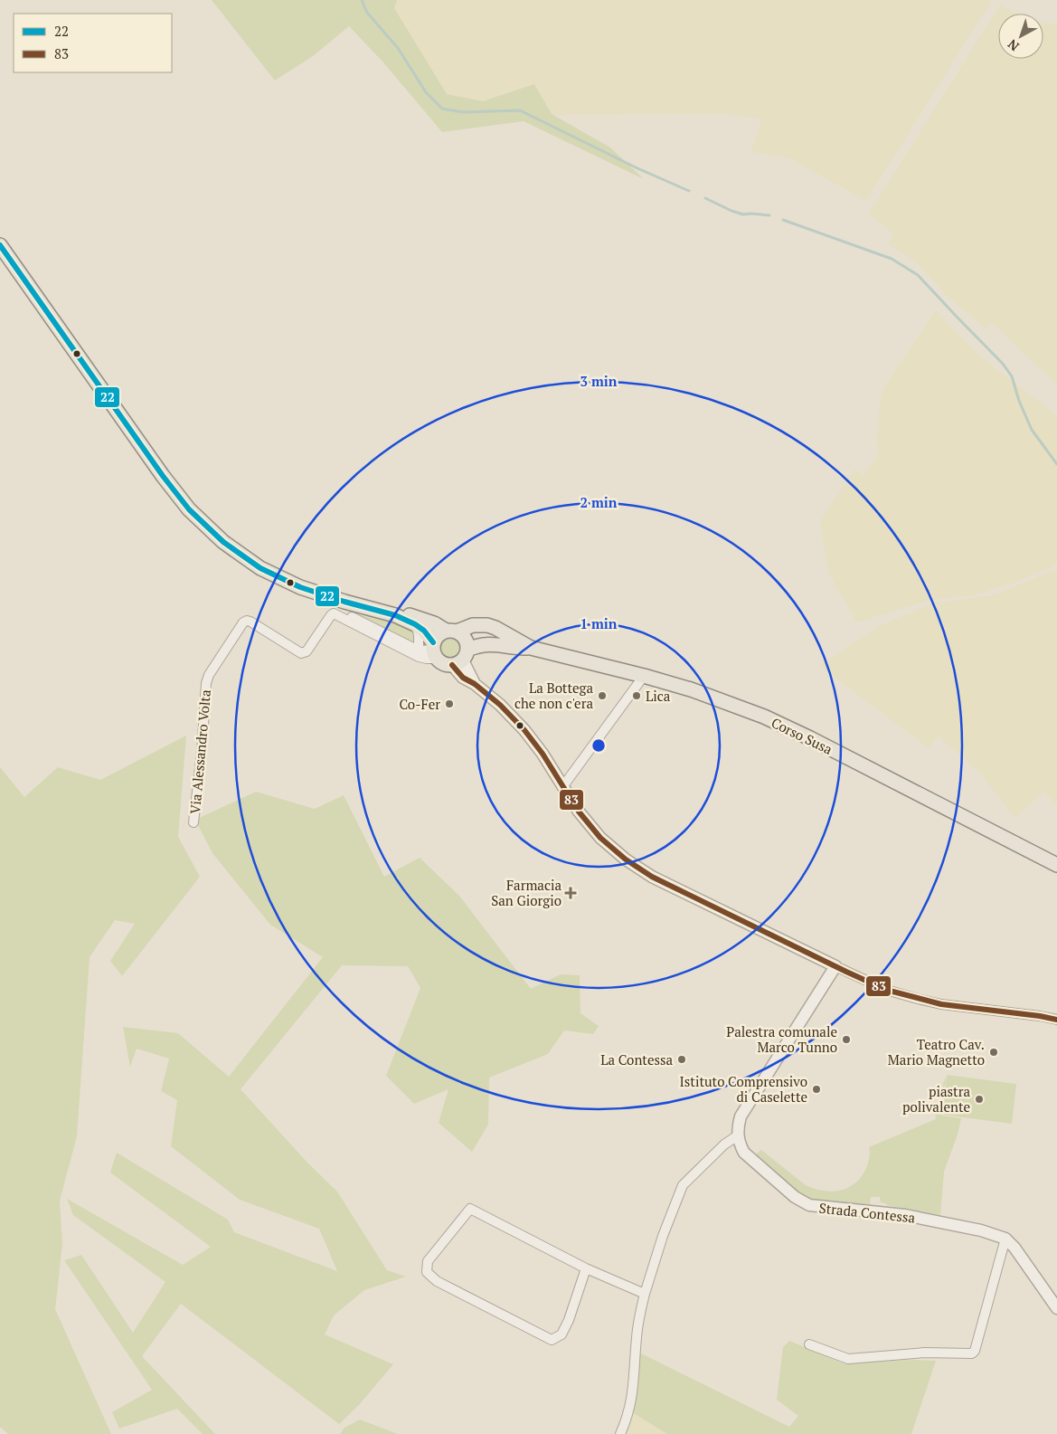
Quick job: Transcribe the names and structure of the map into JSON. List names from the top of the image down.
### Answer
{
  "streets": {
    "main road": ["Corso Susa"],
    "street": ["Via Alessandro Volta", "Strada Contessa"]
  },
  "crossings": [
    ["Corso Susa", "Via Alessandro Volta"]
  ],
  "places": {
    "other": [
      "La Bottega che non c'era",
      "Lica",
      "Co-Fer",
      "Palestra comunale Marco Tunno",
      "Teatro Cav. Mario Magnetto",
      "La Contessa",
      "Istituto Comprensivo di Caselette",
      "piastra polivalente"
    ],
    "health": ["Farmacia San Giorgio"]
  },
  "lines": ["transit line 22", "transit line 83"],
  "legend": ["22", "83"],
  "north": "bottom left",
  "rings": ["3 min", "2 min", "1 min"]
}
